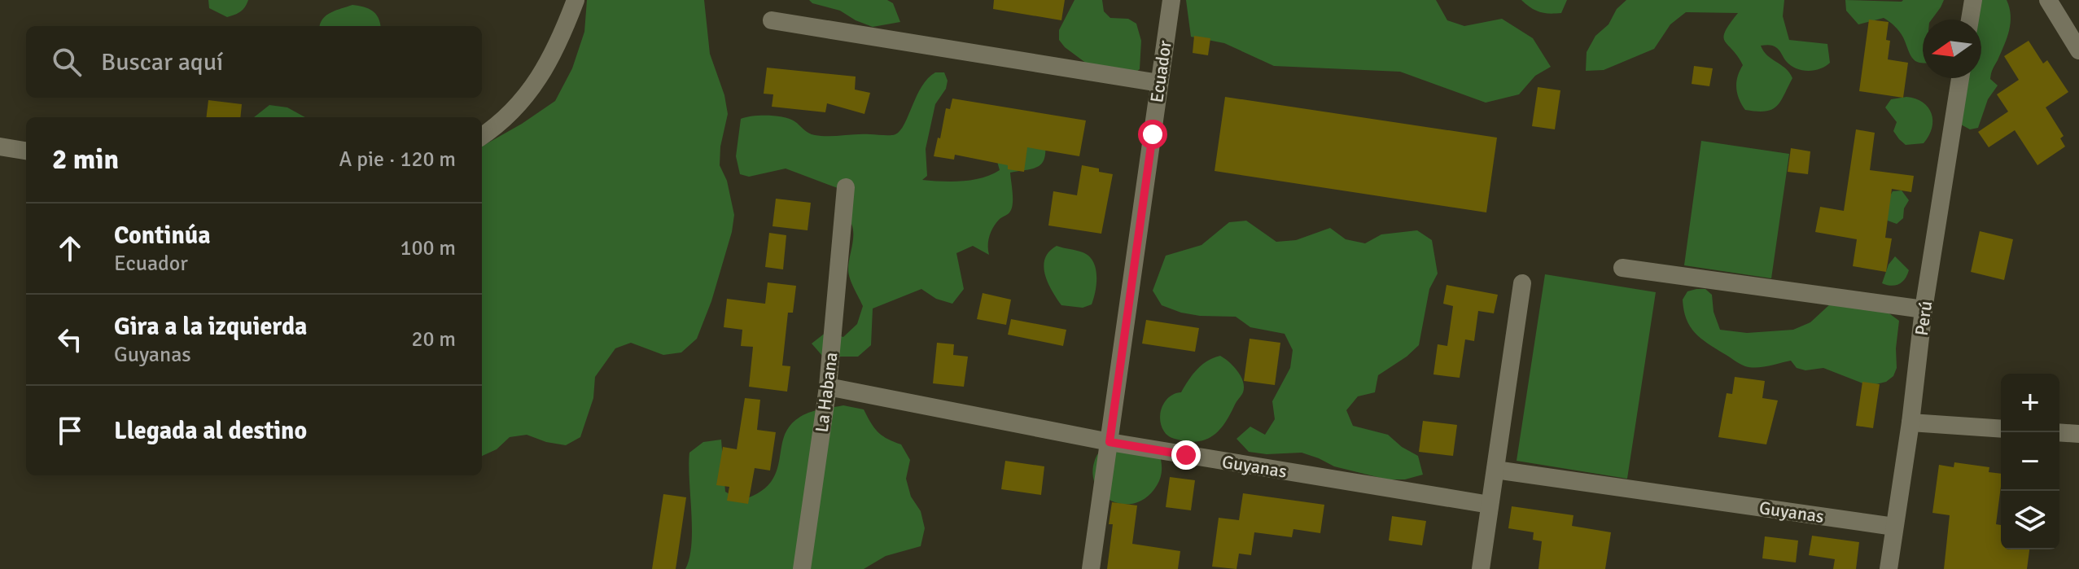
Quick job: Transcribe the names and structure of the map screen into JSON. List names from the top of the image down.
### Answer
{
  "streets": {
    "street": [
      "Ecuador",
      "Perú",
      "La Habana",
      "Guyanas"
    ]
  },
  "crossings": [
    ["Ecuador", "Guyanas"],
    ["Perú", "Guyanas"],
    ["La Habana", "Guyanas"]
  ],
  "north": "left",
  "page": {
    "search": "Buscar aquí",
    "heading": ["2 min", "A pie · 120 m"],
    "list": [
      ["Continúa", "Ecuador", "100 m"],
      ["Gira a la izquierda", "Guyanas", "20 m"],
      "Llegada al destino"
    ],
    "map_buttons": ["+", "−"]
  }
}
